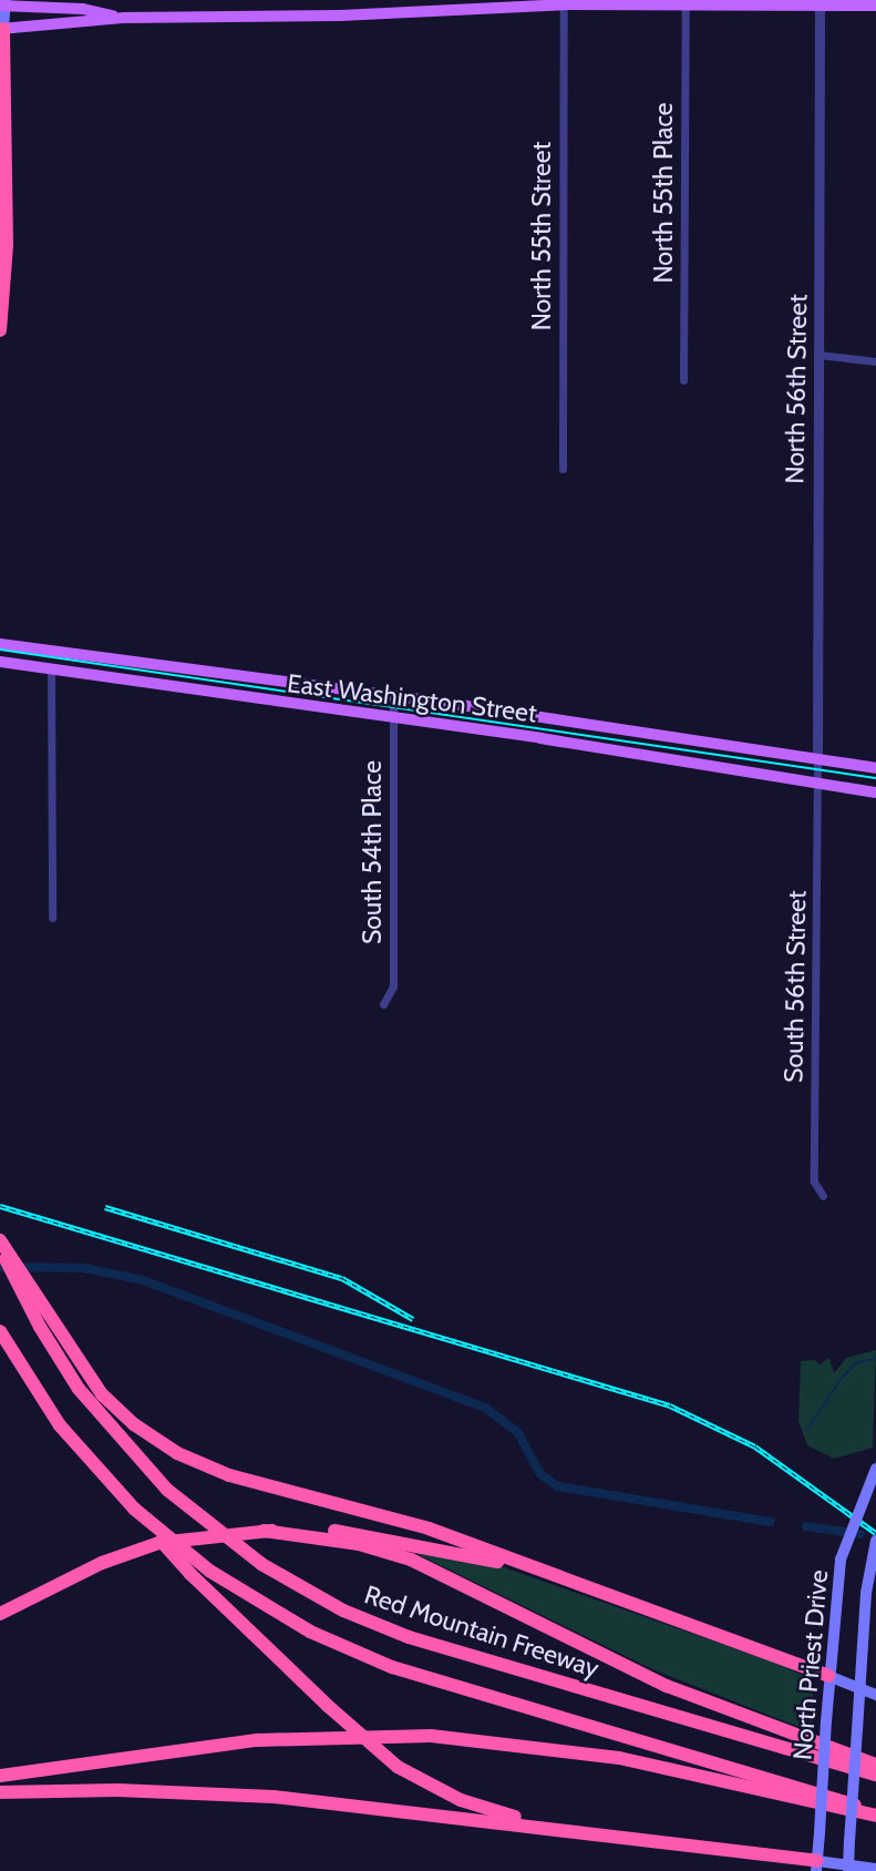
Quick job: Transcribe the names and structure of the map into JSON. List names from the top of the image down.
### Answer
{
  "streets": {
    "highway": ["Red Mountain Freeway"],
    "main road": ["East Washington Street", "North Priest Drive"],
    "street": [
      "North 55th Place",
      "North 55th Street",
      "North 56th Street",
      "South 54th Place",
      "South 56th Street"
    ]
  },
  "crossings": [
    ["North 56th Street", "East Washington Street"],
    ["North 56th Street", "South 56th Street"],
    ["East Washington Street", "South 54th Place"],
    ["East Washington Street", "South 56th Street"]
  ]
}
